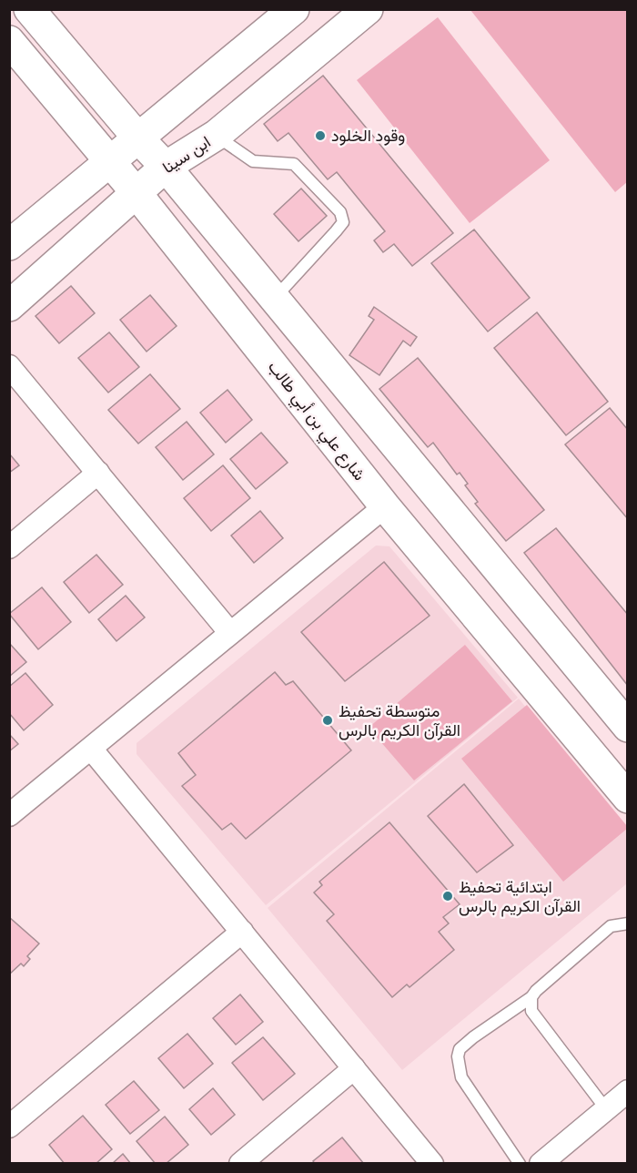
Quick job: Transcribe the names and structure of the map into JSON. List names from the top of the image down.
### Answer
{
  "streets": {
    "street": ["ابن سينا", "شارع علي بن أبي طالب"]
  },
  "crossings": [
    ["ابن سينا", "شارع علي بن أبي طالب"]
  ],
  "places": ["وقود الخلود", "متوسطة تحفيظ القرآن الكريم بالرس", "ابتدائية تحفيظ القرآن الكريم بالرس"]
}
